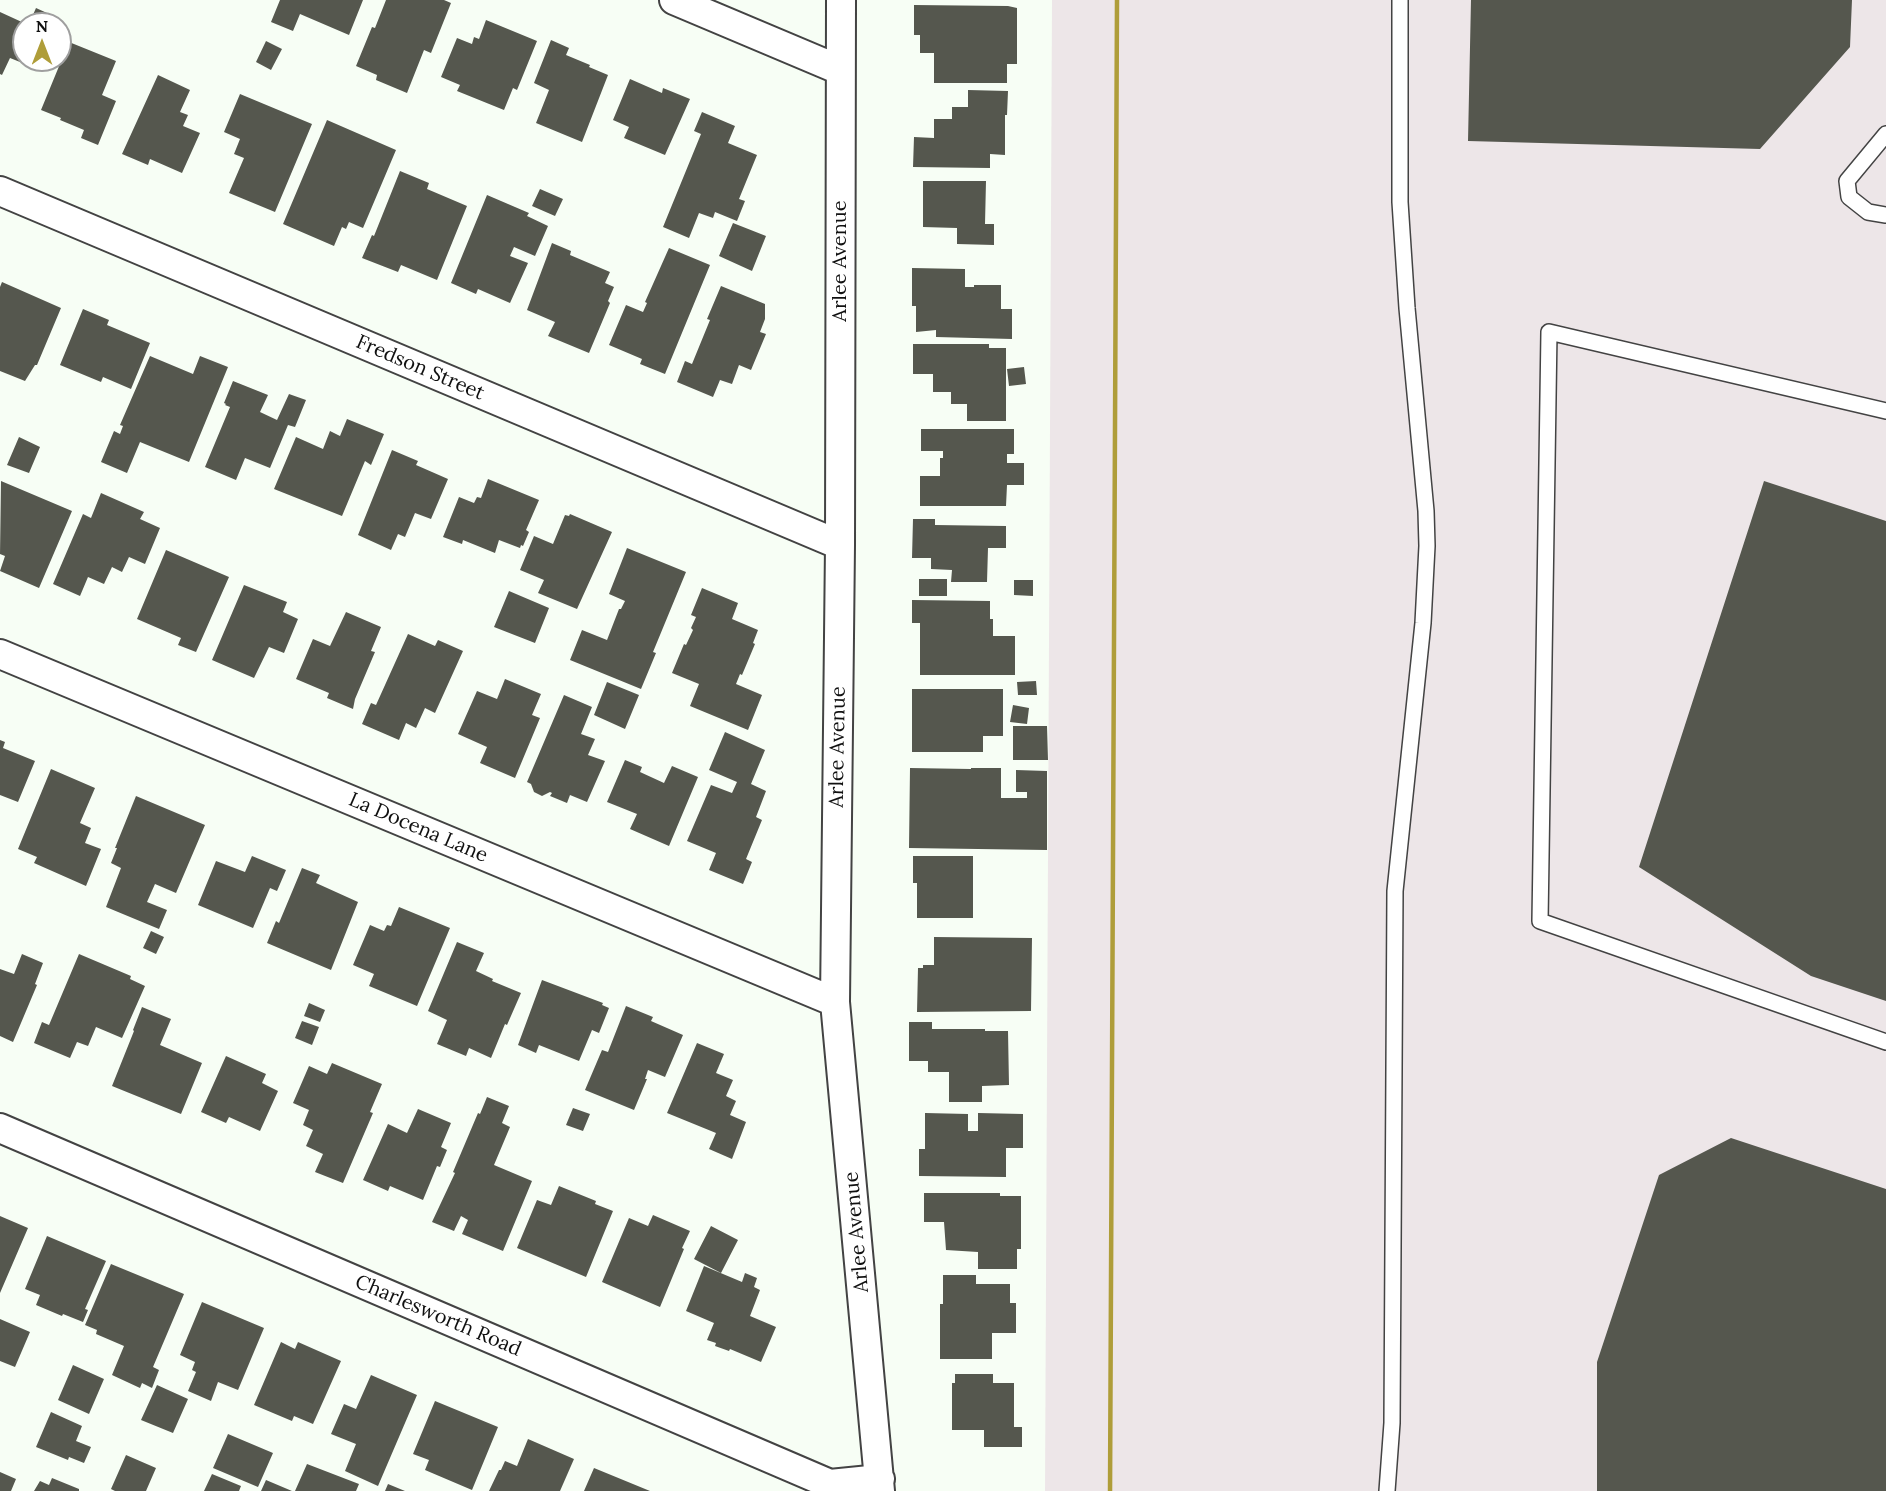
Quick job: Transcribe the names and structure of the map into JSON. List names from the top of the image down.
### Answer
{
  "streets": {
    "street": [
      "Arlee Avenue",
      "Fredson Street",
      "La Docena Lane",
      "Charlesworth Road"
    ]
  },
  "crossings": [
    ["Arlee Avenue", "Fredson Street"],
    ["Arlee Avenue", "La Docena Lane"],
    ["Arlee Avenue", "Charlesworth Road"]
  ],
  "north": "top"
}
